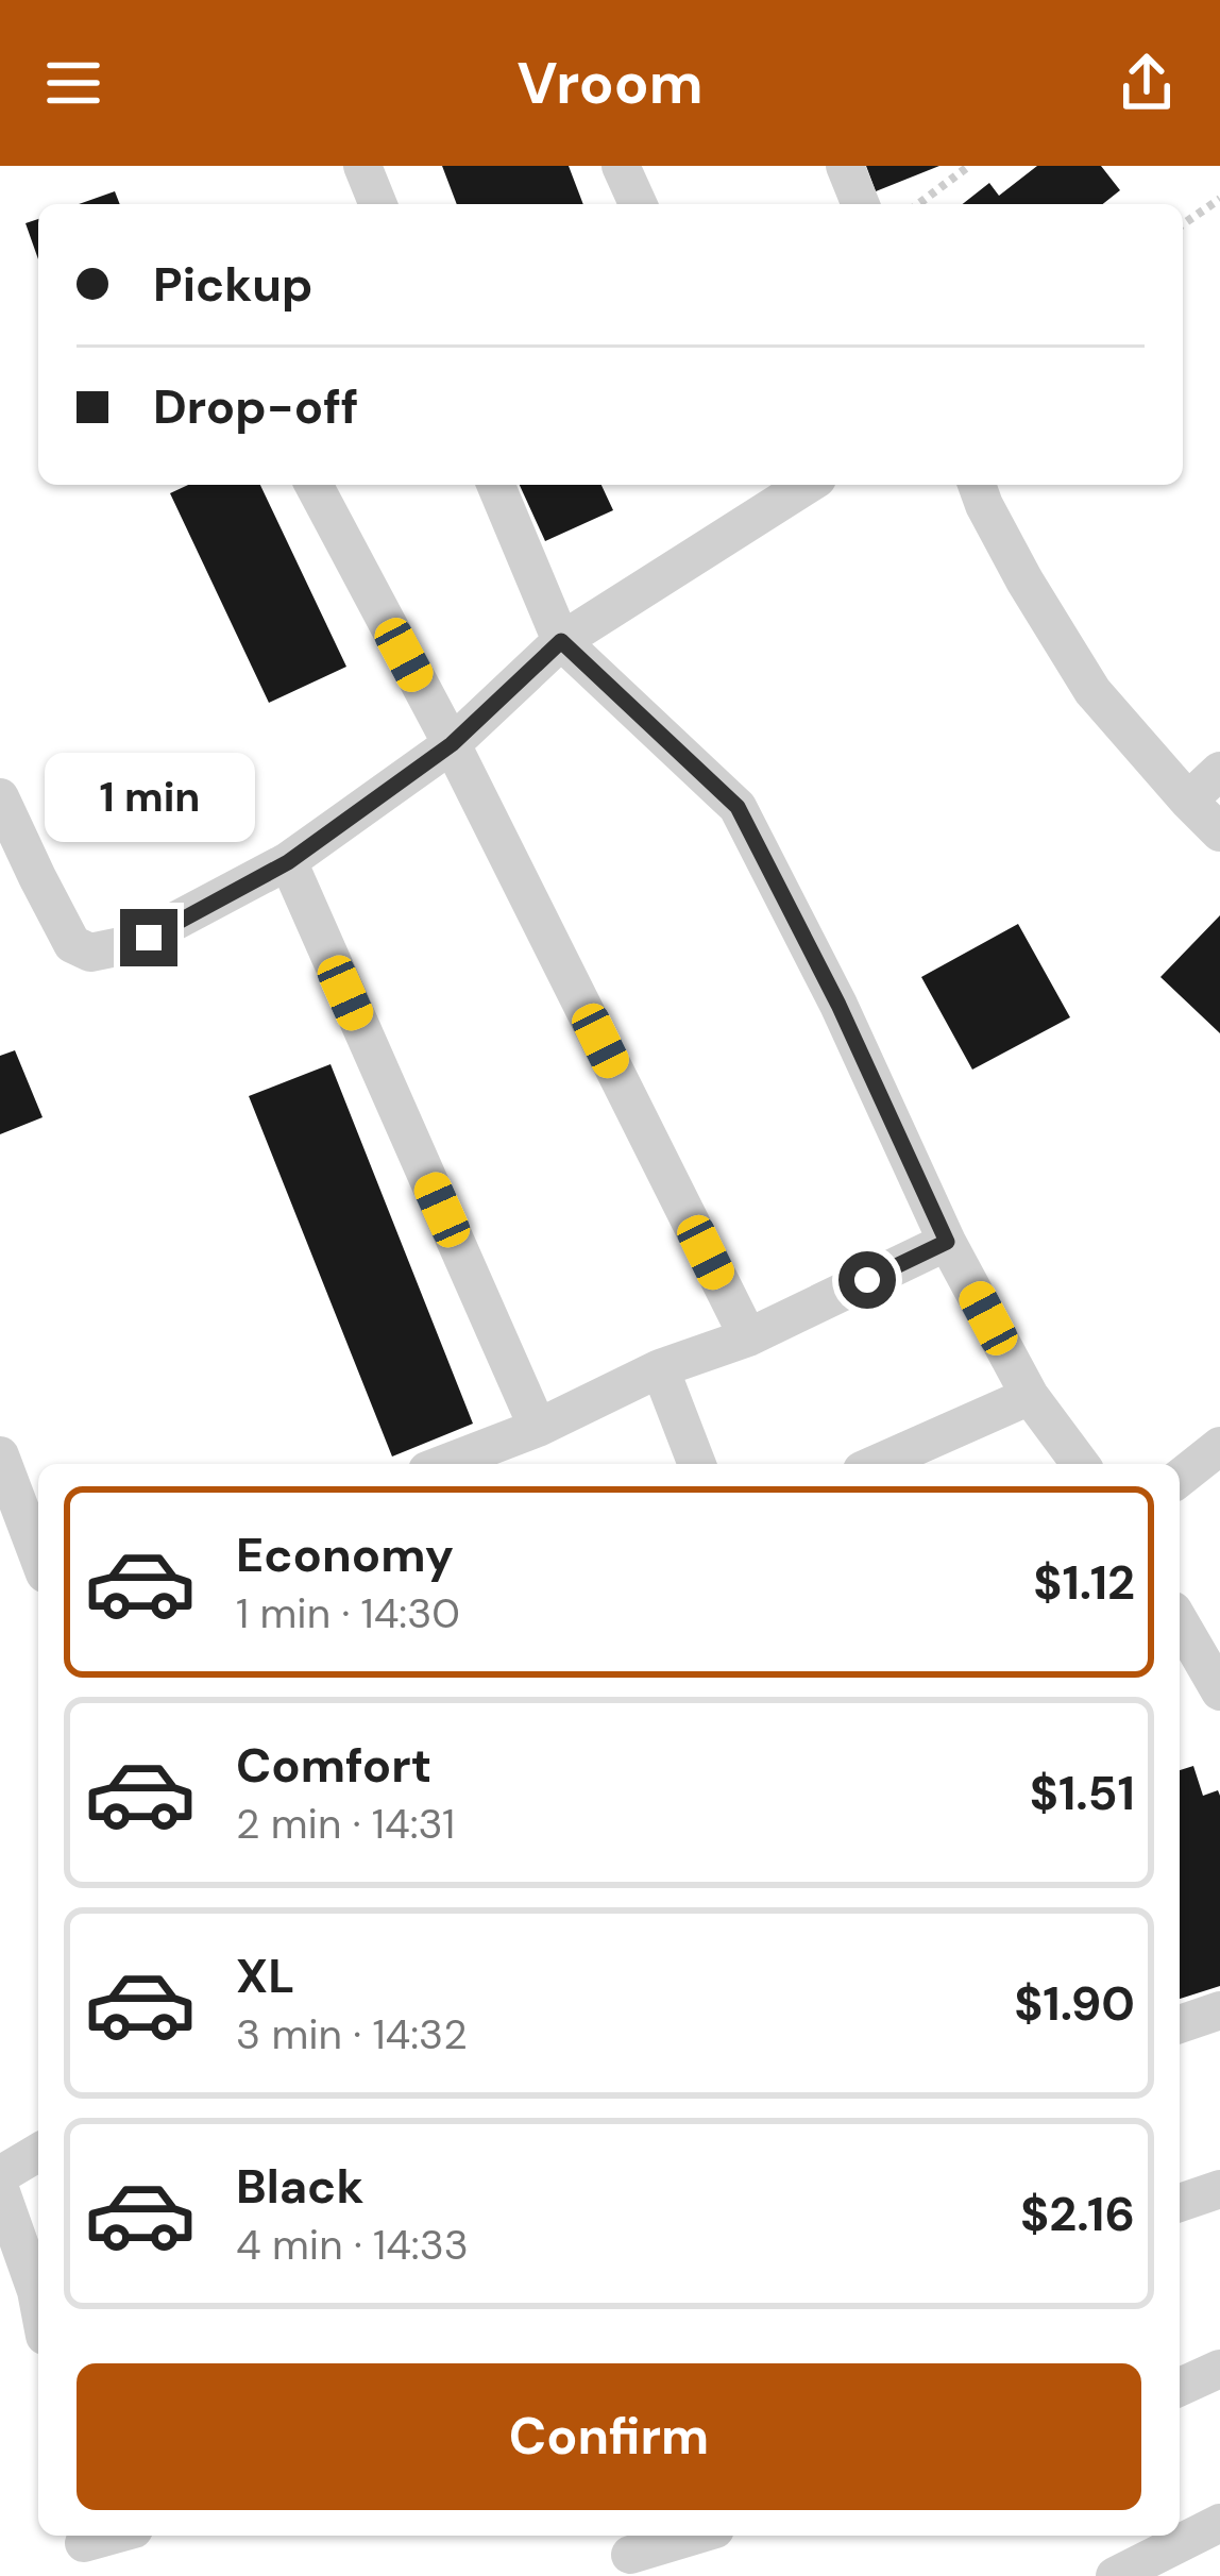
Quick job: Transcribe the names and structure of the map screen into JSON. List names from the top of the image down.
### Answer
{
  "page": {
    "header": "Vroom",
    "banner": ["Pickup", "Drop-off"],
    "bubble": "1 min",
    "list": [
      {
        "name": "Economy",
        "note": "1 min · 14:30",
        "value": "$1.12"
      },
      {
        "name": "Comfort",
        "note": "2 min · 14:31",
        "value": "$1.51"
      },
      {
        "name": "XL",
        "note": "3 min · 14:32",
        "value": "$1.90"
      },
      {
        "name": "Black",
        "note": "4 min · 14:33",
        "value": "$2.16"
      }
    ],
    "buttons": "Confirm"
  }
}
